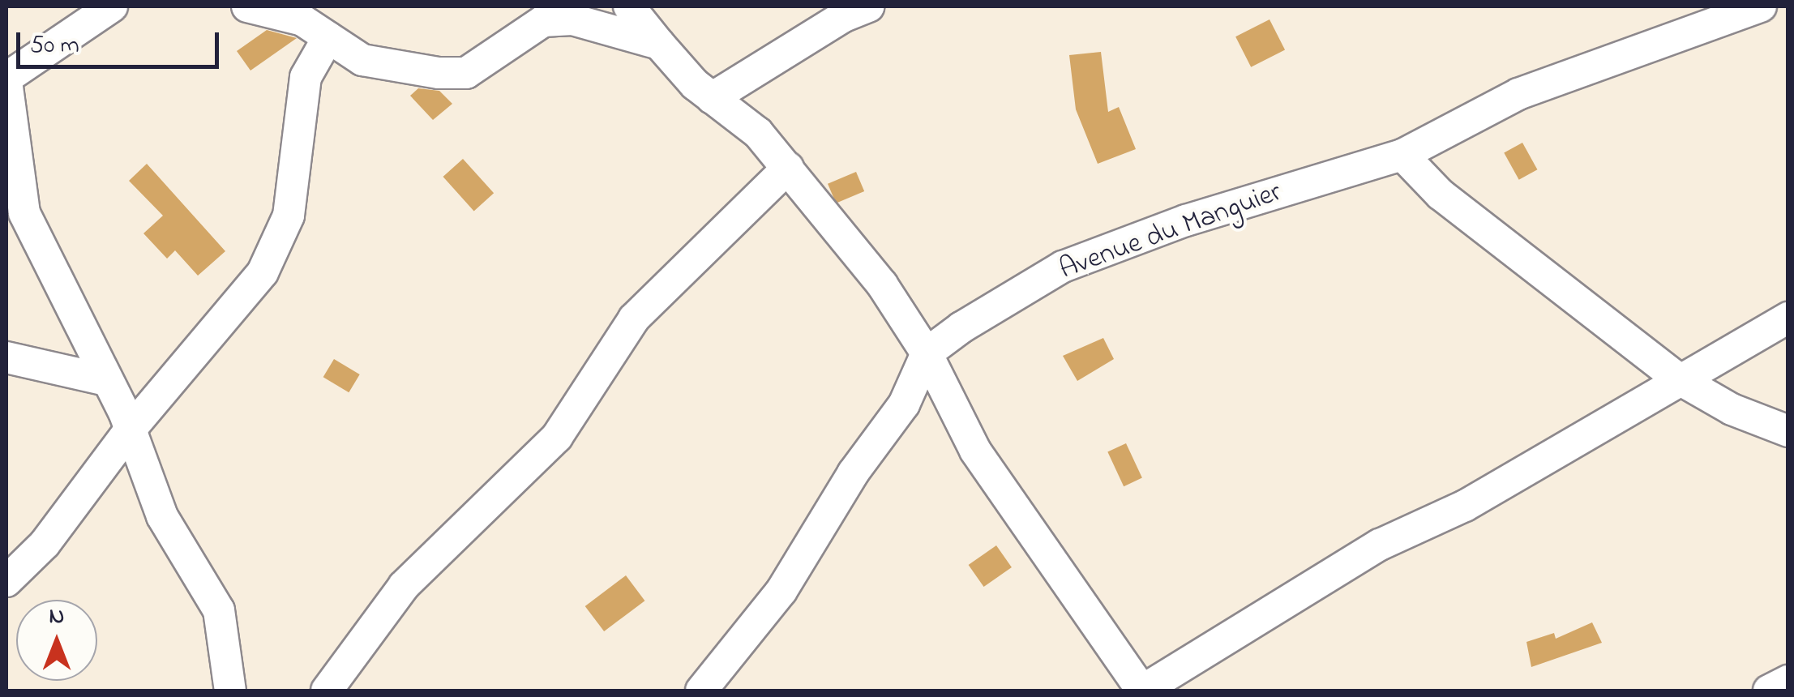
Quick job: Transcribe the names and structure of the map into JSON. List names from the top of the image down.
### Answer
{
  "streets": {
    "street": ["Avenue du Manguier"]
  },
  "scale_bar": "50 m",
  "north": "top"
}
